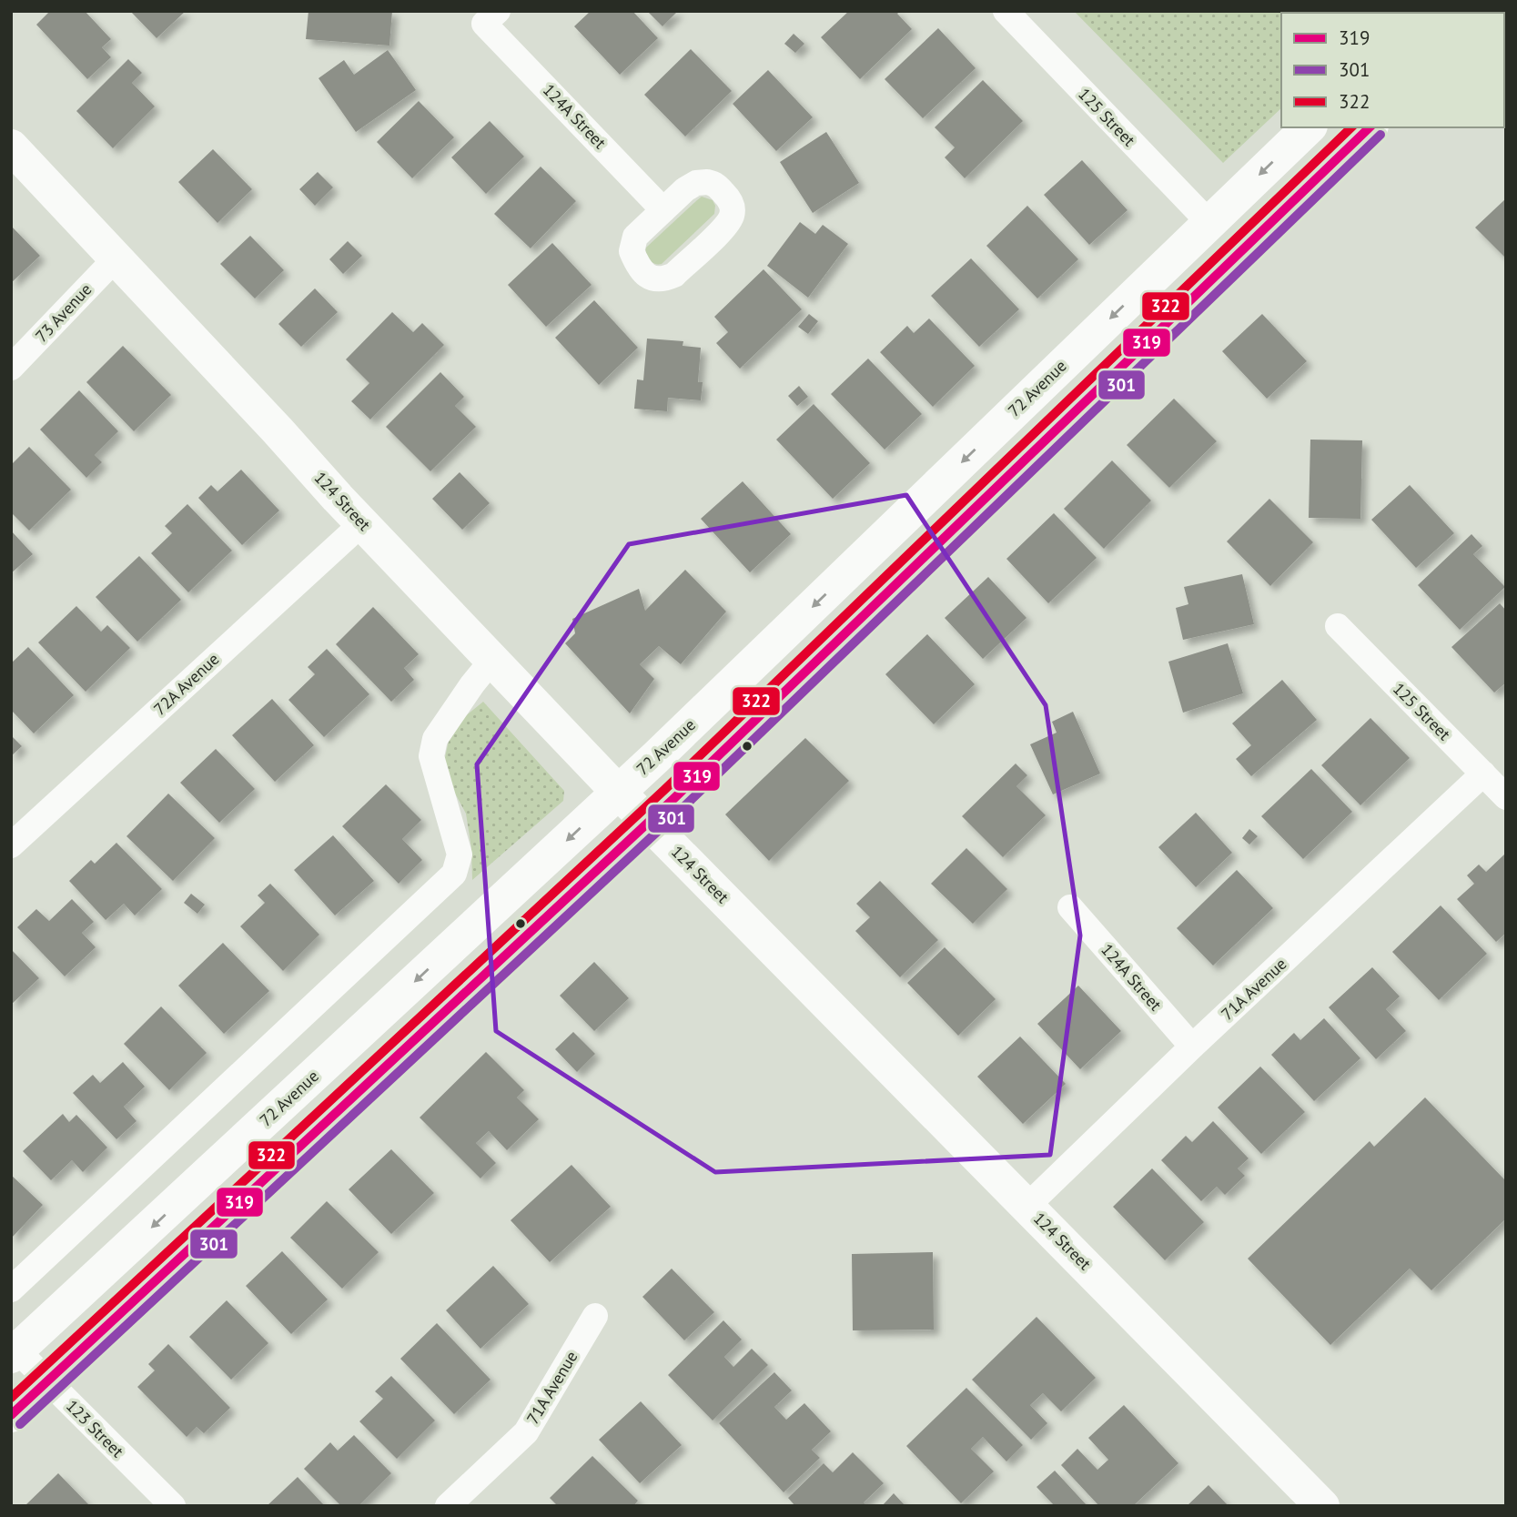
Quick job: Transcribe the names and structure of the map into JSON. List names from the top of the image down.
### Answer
{
  "streets": {
    "main road": ["72 Avenue", "124 Street"],
    "street": [
      "124A Street",
      "125 Street",
      "73 Avenue",
      "72A Avenue",
      "71A Avenue",
      "123 Street"
    ]
  },
  "crossings": [
    ["124A Street", "71A Avenue"],
    ["125 Street", "72 Avenue"],
    ["125 Street", "71A Avenue"],
    ["73 Avenue", "124 Street"],
    ["72 Avenue", "124 Street"],
    ["72 Avenue", "123 Street"],
    ["124 Street", "72A Avenue"],
    ["124 Street", "71A Avenue"]
  ],
  "lines": ["transit line 319", "transit line 322", "transit line 301"],
  "legend": ["319", "301", "322"]
}
